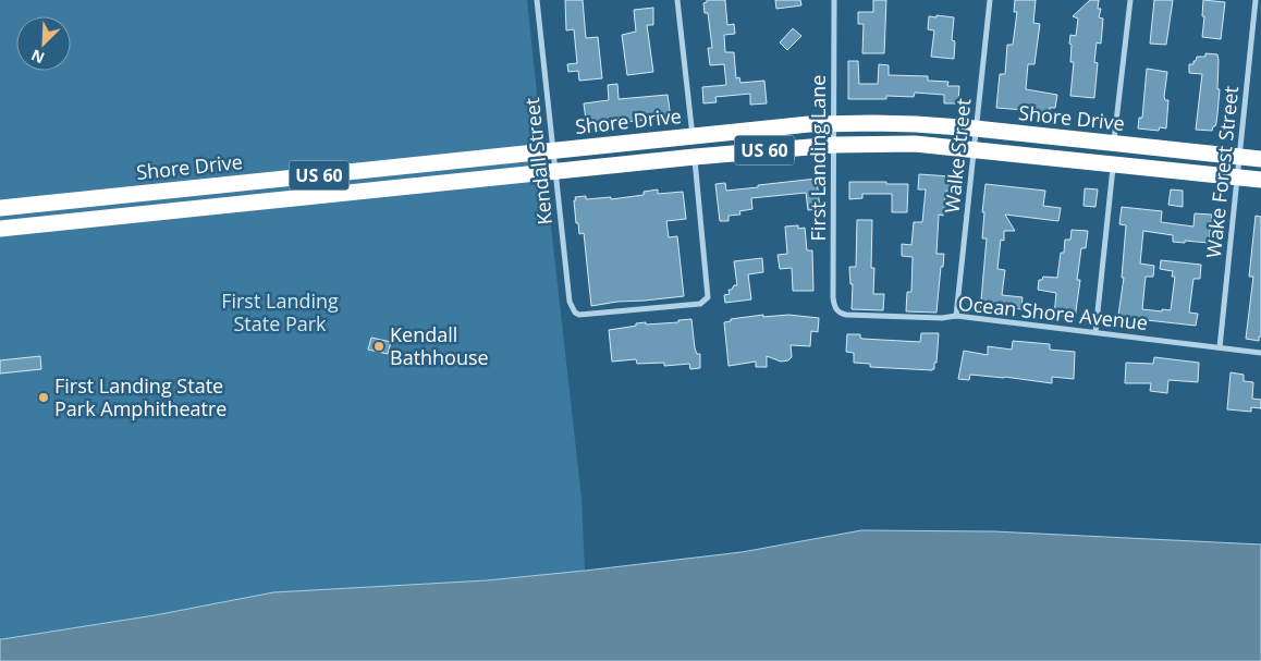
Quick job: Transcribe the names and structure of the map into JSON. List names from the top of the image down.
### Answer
{
  "streets": {
    "highway": ["Shore Drive", "US 60"],
    "street": [
      "Walke Street",
      "First Landing Lane",
      "Kendall Street",
      "Wake Forest Street",
      "Ocean Shore Avenue"
    ]
  },
  "crossings": [
    ["Shore Drive", "Walke Street"],
    ["Shore Drive", "First Landing Lane"],
    ["Shore Drive", "Kendall Street"],
    ["Shore Drive", "Wake Forest Street"],
    ["US 60", "Walke Street"],
    ["US 60", "First Landing Lane"],
    ["US 60", "Kendall Street"],
    ["US 60", "Wake Forest Street"],
    ["Walke Street", "Ocean Shore Avenue"],
    ["First Landing Lane", "Ocean Shore Avenue"],
    ["Wake Forest Street", "Ocean Shore Avenue"]
  ],
  "parks": ["First Landing State Park"],
  "places": ["Kendall Bathhouse", "First Landing State Park Amphitheatre"],
  "north": "bottom left"
}
